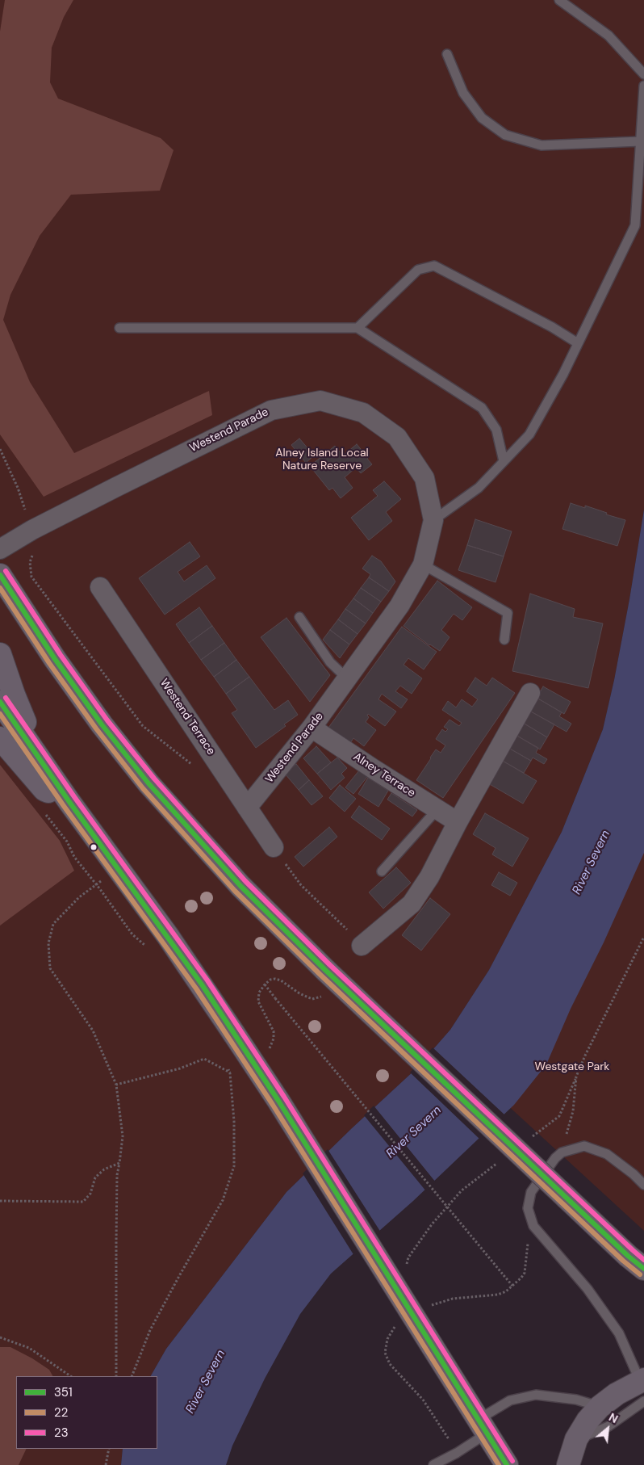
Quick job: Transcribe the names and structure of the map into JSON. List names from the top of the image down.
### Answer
{
  "streets": {
    "street": ["Westend Parade", "Westend Terrace", "Alney Terrace"]
  },
  "crossings": [
    ["Westend Parade", "Westend Terrace"],
    ["Westend Parade", "Alney Terrace"]
  ],
  "water": ["River Severn"],
  "parks": ["Alney Island Local Nature Reserve", "Westgate Park"],
  "lines": ["transit line 23", "transit line 351", "transit line 22"],
  "legend": ["351", "22", "23"],
  "north": "top right"
}
